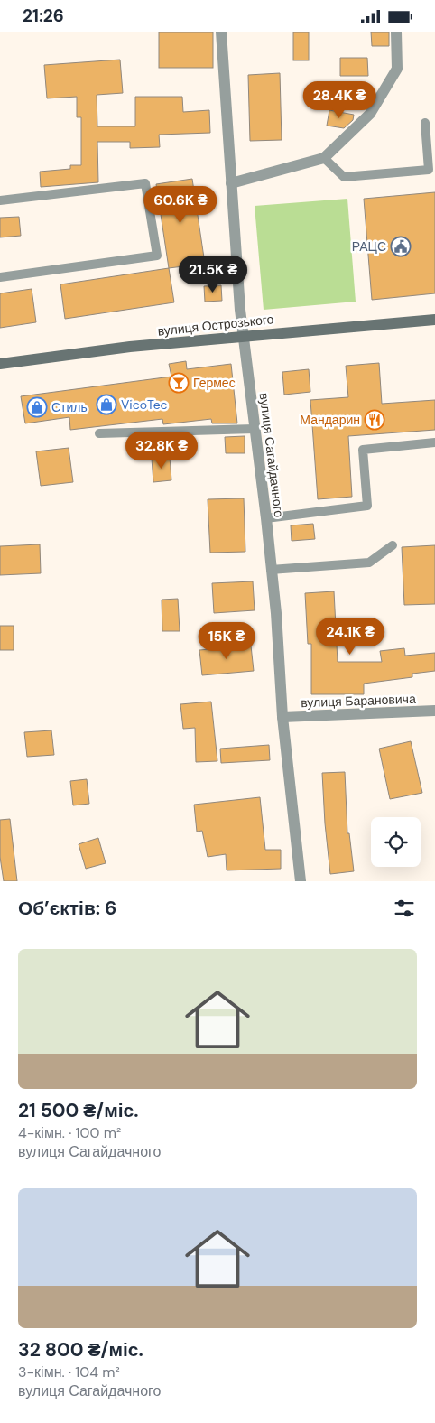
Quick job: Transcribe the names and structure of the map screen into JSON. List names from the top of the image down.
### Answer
{
  "streets": {
    "main road": ["вулиця Острозького"],
    "street": ["вулиця Сагайдачного", "вулиця Барановича"]
  },
  "crossings": [
    ["вулиця Острозького", "вулиця Сагайдачного"],
    ["вулиця Сагайдачного", "вулиця Барановича"]
  ],
  "places": {
    "public building": ["РАЦС"],
    "bar": ["Гермес"],
    "shop": ["VicoTec", "Стиль"],
    "restaurant": ["Мандарин"]
  },
  "page": {
    "status": "21:26",
    "price": [
      "28.4K ₴",
      "60.6K ₴",
      "21.5K ₴",
      "32.8K ₴",
      "24.1K ₴",
      "15K ₴"
    ],
    "heading": "Об’єктів: 6",
    "list": [
      {
        "name": "21 500 ₴/міс.",
        "note": "4-кімн. · 100 m² · вулиця Сагайдачного"
      },
      {
        "name": "32 800 ₴/міс.",
        "note": "3-кімн. · 104 m² · вулиця Сагайдачного"
      }
    ]
  }
}
